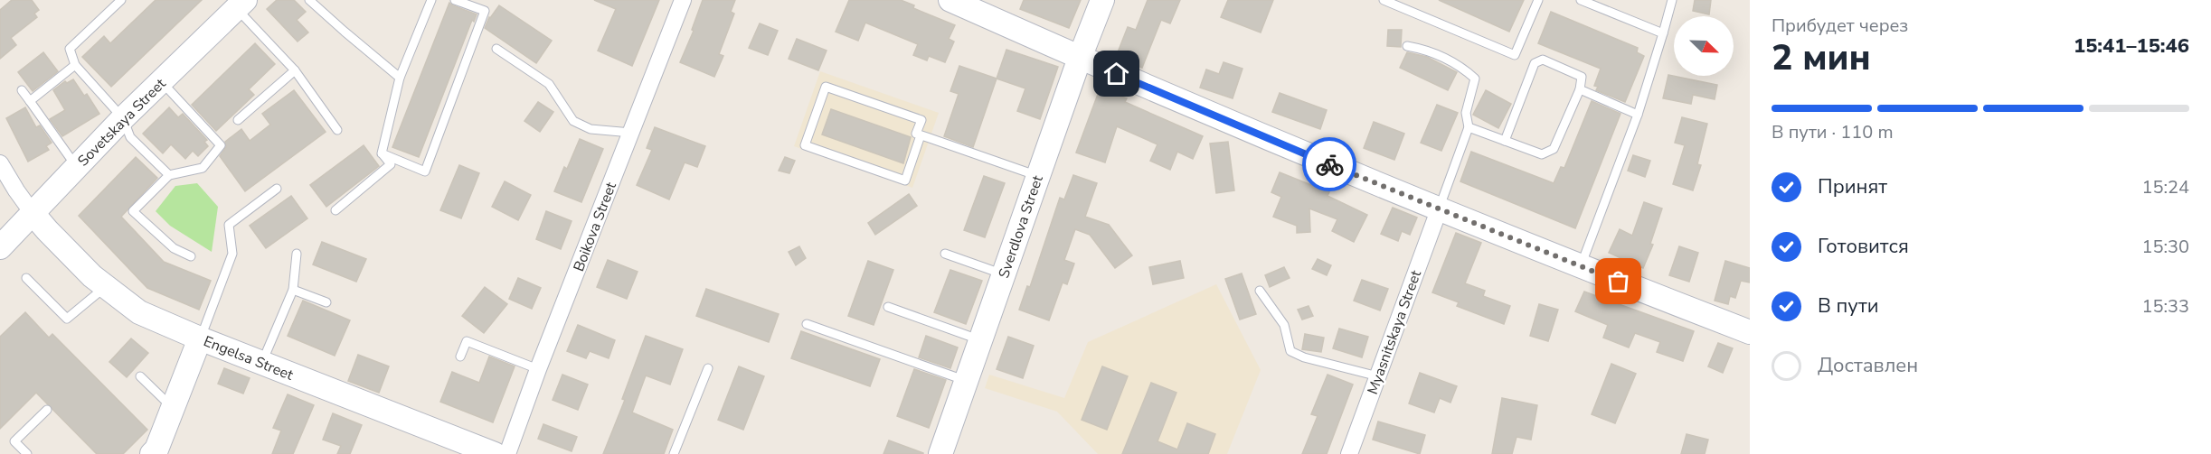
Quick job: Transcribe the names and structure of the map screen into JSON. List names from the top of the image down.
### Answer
{
  "streets": {
    "street": [
      "Sovetskaya Street",
      "Boikova Street",
      "Sverdlova Street",
      "Myasnitskaya Street",
      "Engelsa Street"
    ]
  },
  "crossings": [
    ["Sovetskaya Street", "Engelsa Street"]
  ],
  "north": "bottom right",
  "page": {
    "heading": ["2 мин", "Прибудет через", "15:41–15:46"],
    "bar": "В пути · 110 m",
    "list": [
      ["Принят", "15:24"],
      ["Готовится", "15:30"],
      ["В пути", "15:33"],
      "Доставлен"
    ]
  }
}
